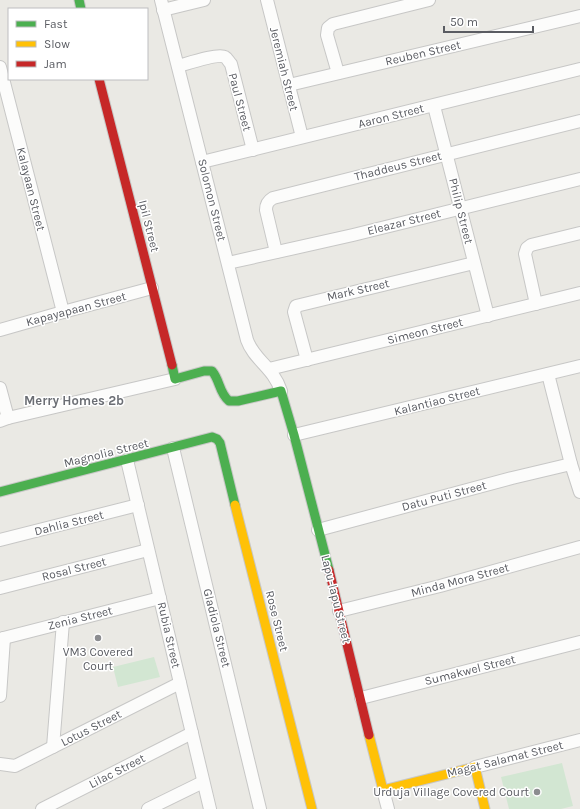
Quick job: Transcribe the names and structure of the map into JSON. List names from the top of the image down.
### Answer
{
  "streets": {
    "street": [
      "Reuben Street",
      "Jeremiah Street",
      "Paul Street",
      "Aaron Street",
      "Thaddeus Street",
      "Kalayaan Street",
      "Solomon Street",
      "Philip Street",
      "Eleazar Street",
      "Ipil Street",
      "Mark Street",
      "Kapayapaan Street",
      "Simeon Street",
      "Kalantiao Street",
      "Magnolia Street",
      "Datu Puti Street",
      "Dahlia Street",
      "Rosal Street",
      "Minda Mora Street",
      "Lapu-lapu Street",
      "Zenia Street",
      "Rose Street",
      "Gladiola Street",
      "Rubia Street",
      "Sumakwel Street",
      "Lotus Street",
      "Magat Salamat Street",
      "Lilac Street"
    ]
  },
  "crossings": [
    ["Reuben Street", "Jeremiah Street"],
    ["Jeremiah Street", "Aaron Street"],
    ["Paul Street", "Aaron Street"],
    ["Paul Street", "Solomon Street"],
    ["Aaron Street", "Solomon Street"],
    ["Aaron Street", "Philip Street"],
    ["Thaddeus Street", "Philip Street"],
    ["Thaddeus Street", "Eleazar Street"],
    ["Kalayaan Street", "Kapayapaan Street"],
    ["Solomon Street", "Eleazar Street"],
    ["Solomon Street", "Simeon Street"],
    ["Solomon Street", "Lapu-lapu Street"],
    ["Philip Street", "Eleazar Street"],
    ["Philip Street", "Mark Street"],
    ["Philip Street", "Simeon Street"],
    ["Ipil Street", "Kapayapaan Street"],
    ["Mark Street", "Simeon Street"],
    ["Kalantiao Street", "Lapu-lapu Street"],
    ["Magnolia Street", "Rose Street"],
    ["Magnolia Street", "Gladiola Street"],
    ["Magnolia Street", "Rubia Street"],
    ["Datu Puti Street", "Lapu-lapu Street"],
    ["Dahlia Street", "Rubia Street"],
    ["Rosal Street", "Rubia Street"],
    ["Minda Mora Street", "Lapu-lapu Street"],
    ["Lapu-lapu Street", "Sumakwel Street"],
    ["Lapu-lapu Street", "Magat Salamat Street"],
    ["Zenia Street", "Rubia Street"],
    ["Rubia Street", "Lotus Street"],
    ["Rubia Street", "Lilac Street"]
  ],
  "districts": ["Merry Homes 2b"],
  "places": ["VM3 Covered Court", "Urduja Village Covered Court"],
  "legend": ["Fast", "Slow", "Jam"],
  "scale_bar": "50 m"
}
